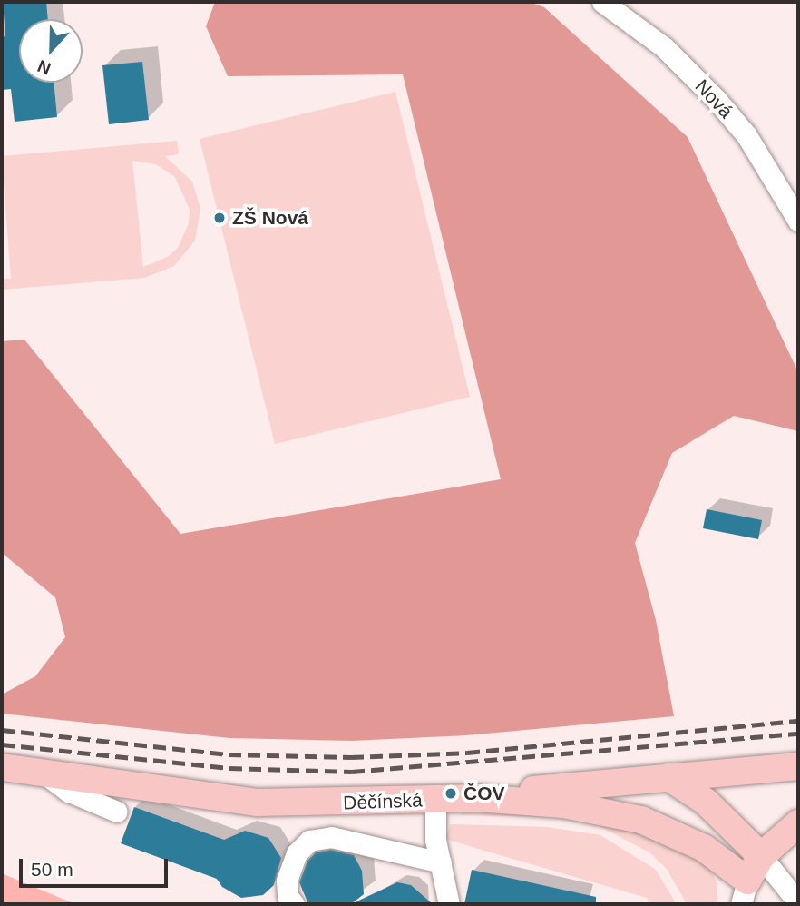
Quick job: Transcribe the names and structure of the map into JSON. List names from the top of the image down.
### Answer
{
  "streets": {
    "main road": ["Děčínská"],
    "street": ["Nová"]
  },
  "places": ["ZŠ Nová", "ČOV"],
  "scale_bar": "50 m",
  "north": "bottom"
}
